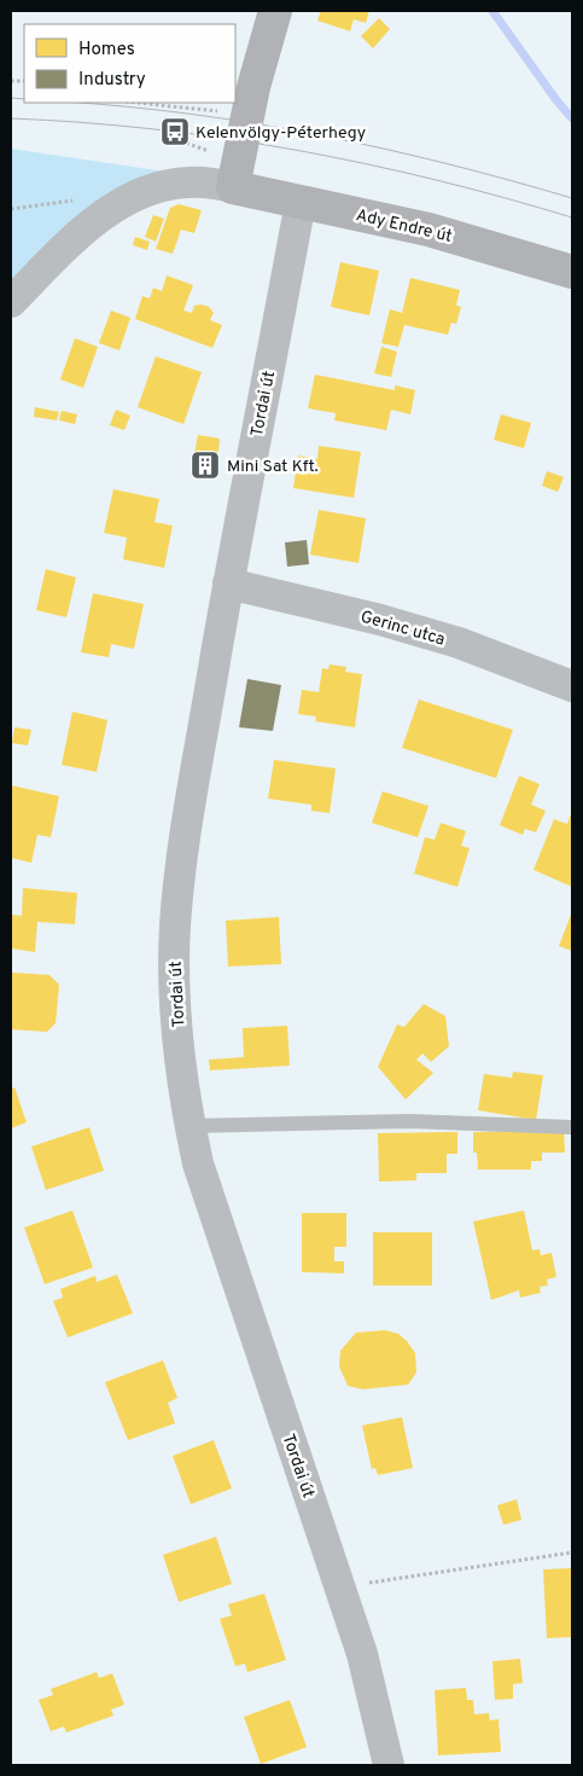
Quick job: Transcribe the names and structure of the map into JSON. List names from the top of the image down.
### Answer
{
  "streets": {
    "street": ["Ady Endre út", "Tordai út", "Gerinc utca"]
  },
  "crossings": [
    ["Ady Endre út", "Tordai út"],
    ["Tordai út", "Gerinc utca"]
  ],
  "places": {
    "bus stop": ["Kelenvölgy-Péterhegy"],
    "building": ["Mini Sat Kft."]
  },
  "legend": ["Homes", "Industry"]
}
